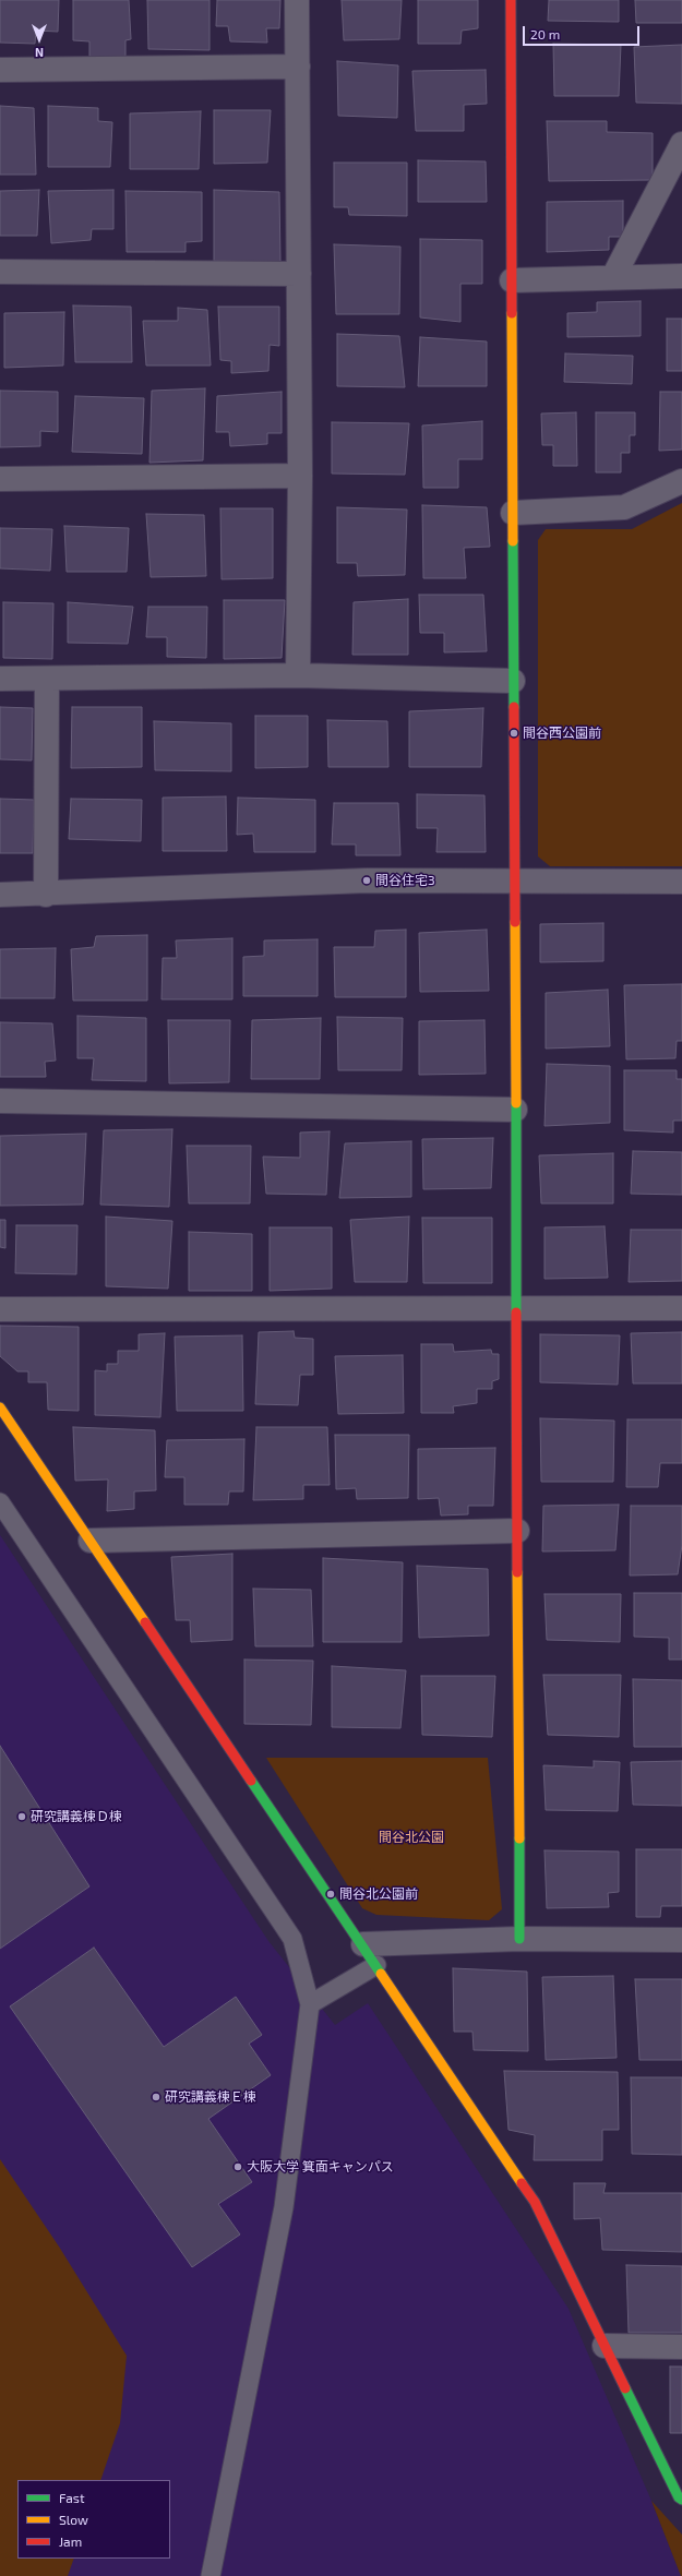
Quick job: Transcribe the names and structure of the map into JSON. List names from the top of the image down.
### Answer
{
  "parks": ["間谷北公園"],
  "places": [
    "間谷西公園前",
    "間谷住宅3",
    "研究講義棟Ｄ棟",
    "間谷北公園前",
    "研究講義棟Ｅ棟",
    "大阪大学 箕面キャンパス"
  ],
  "legend": ["Fast", "Slow", "Jam"],
  "scale_bar": "20 m",
  "north": "bottom"
}
